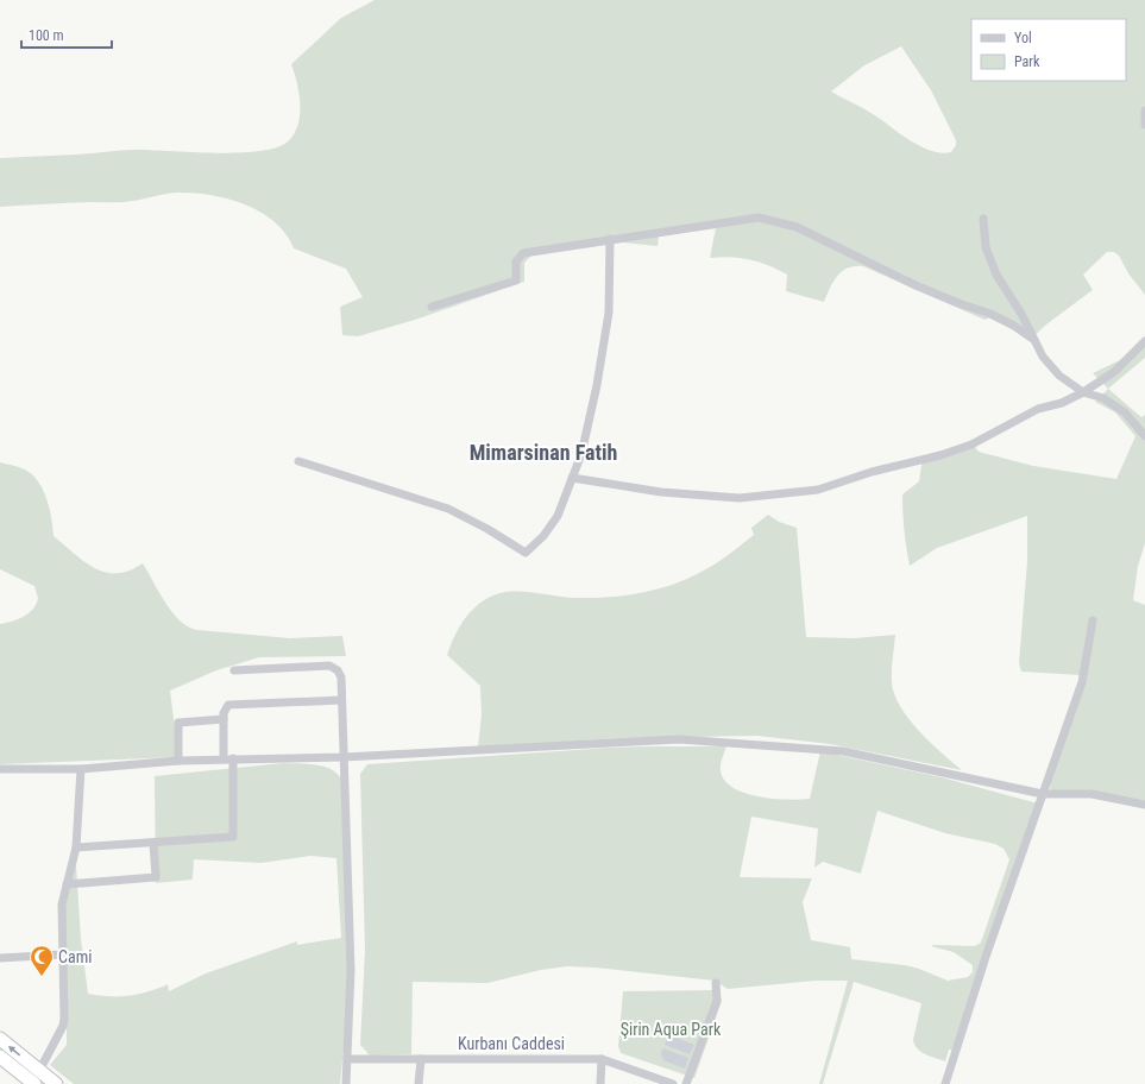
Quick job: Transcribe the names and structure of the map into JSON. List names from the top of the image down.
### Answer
{
  "streets": {
    "street": ["Kurbanı Caddesi"]
  },
  "districts": ["Mimarsinan Fatih"],
  "parks": ["Şirin Aqua Park"],
  "places": {
    "mosque": ["Cami"]
  },
  "legend": ["Yol", "Park"],
  "scale_bar": "100 m"
}
